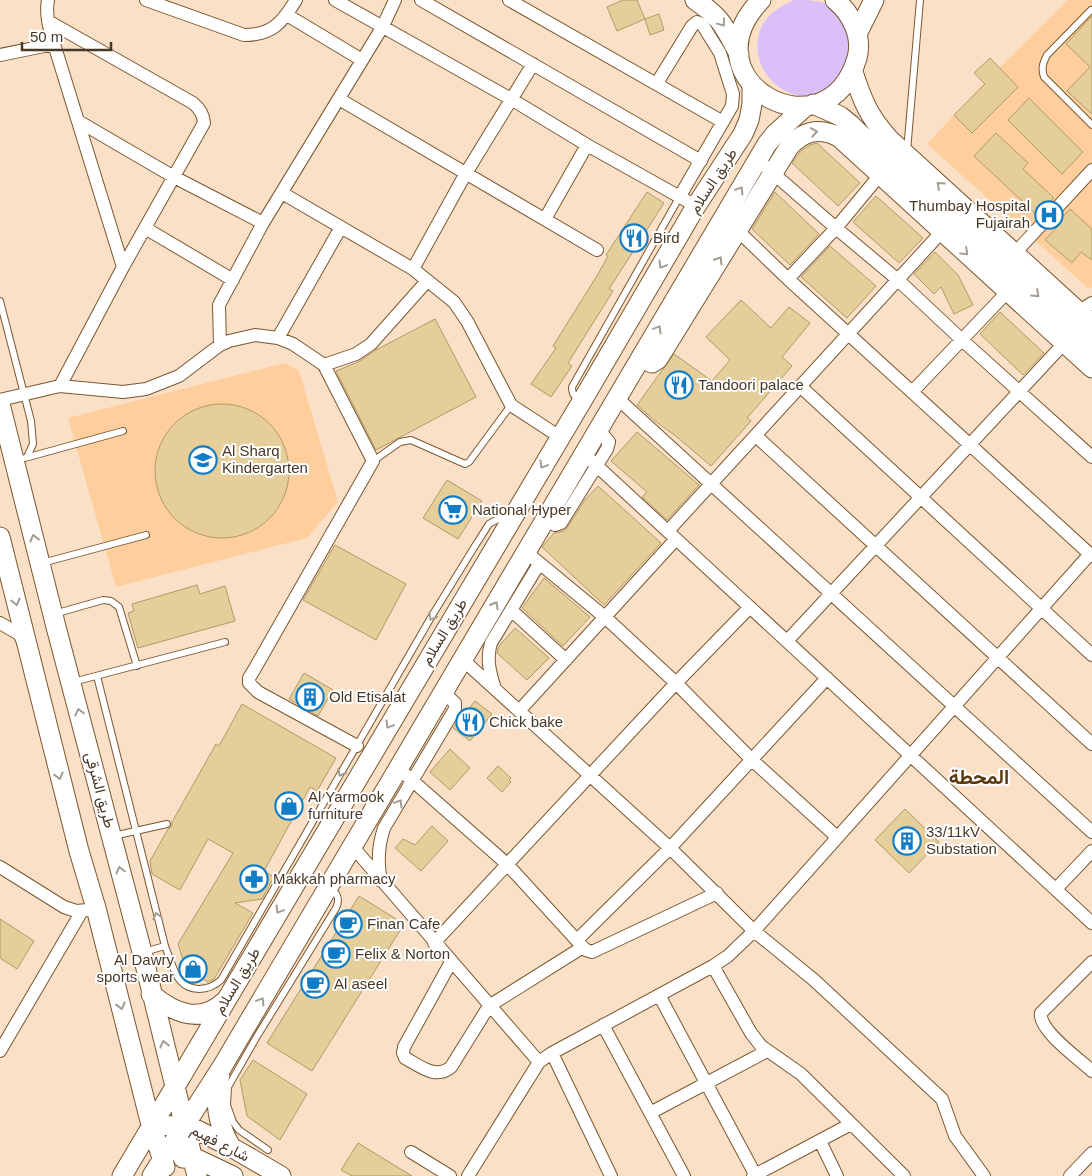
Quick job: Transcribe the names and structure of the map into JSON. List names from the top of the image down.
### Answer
{
  "streets": {
    "main road": ["طريق السلام", "طريق الشرقى", "شارع فهيم"]
  },
  "crossings": [
    ["طريق السلام", "طريق الشرقى"],
    ["طريق السلام", "شارع فهيم"],
    ["طريق الشرقى", "شارع فهيم"]
  ],
  "districts": ["المحطة"],
  "places": {
    "hospital": ["Thumbay Hospital Fujairah"],
    "restaurant": ["Bird", "Tandoori palace", "Chick bake"],
    "school or university": ["Al Sharq Kindergarten"],
    "supermarket": ["National Hyper"],
    "building": ["Old Etisalat", "33/11kV Substation"],
    "shop": ["Al Yarmook furniture", "Al Dawry sports wear"],
    "pharmacy": ["Makkah pharmacy"],
    "cafe": ["Finan Cafe", "Felix & Norton", "Al aseel"]
  },
  "scale_bar": "50 m"
}
